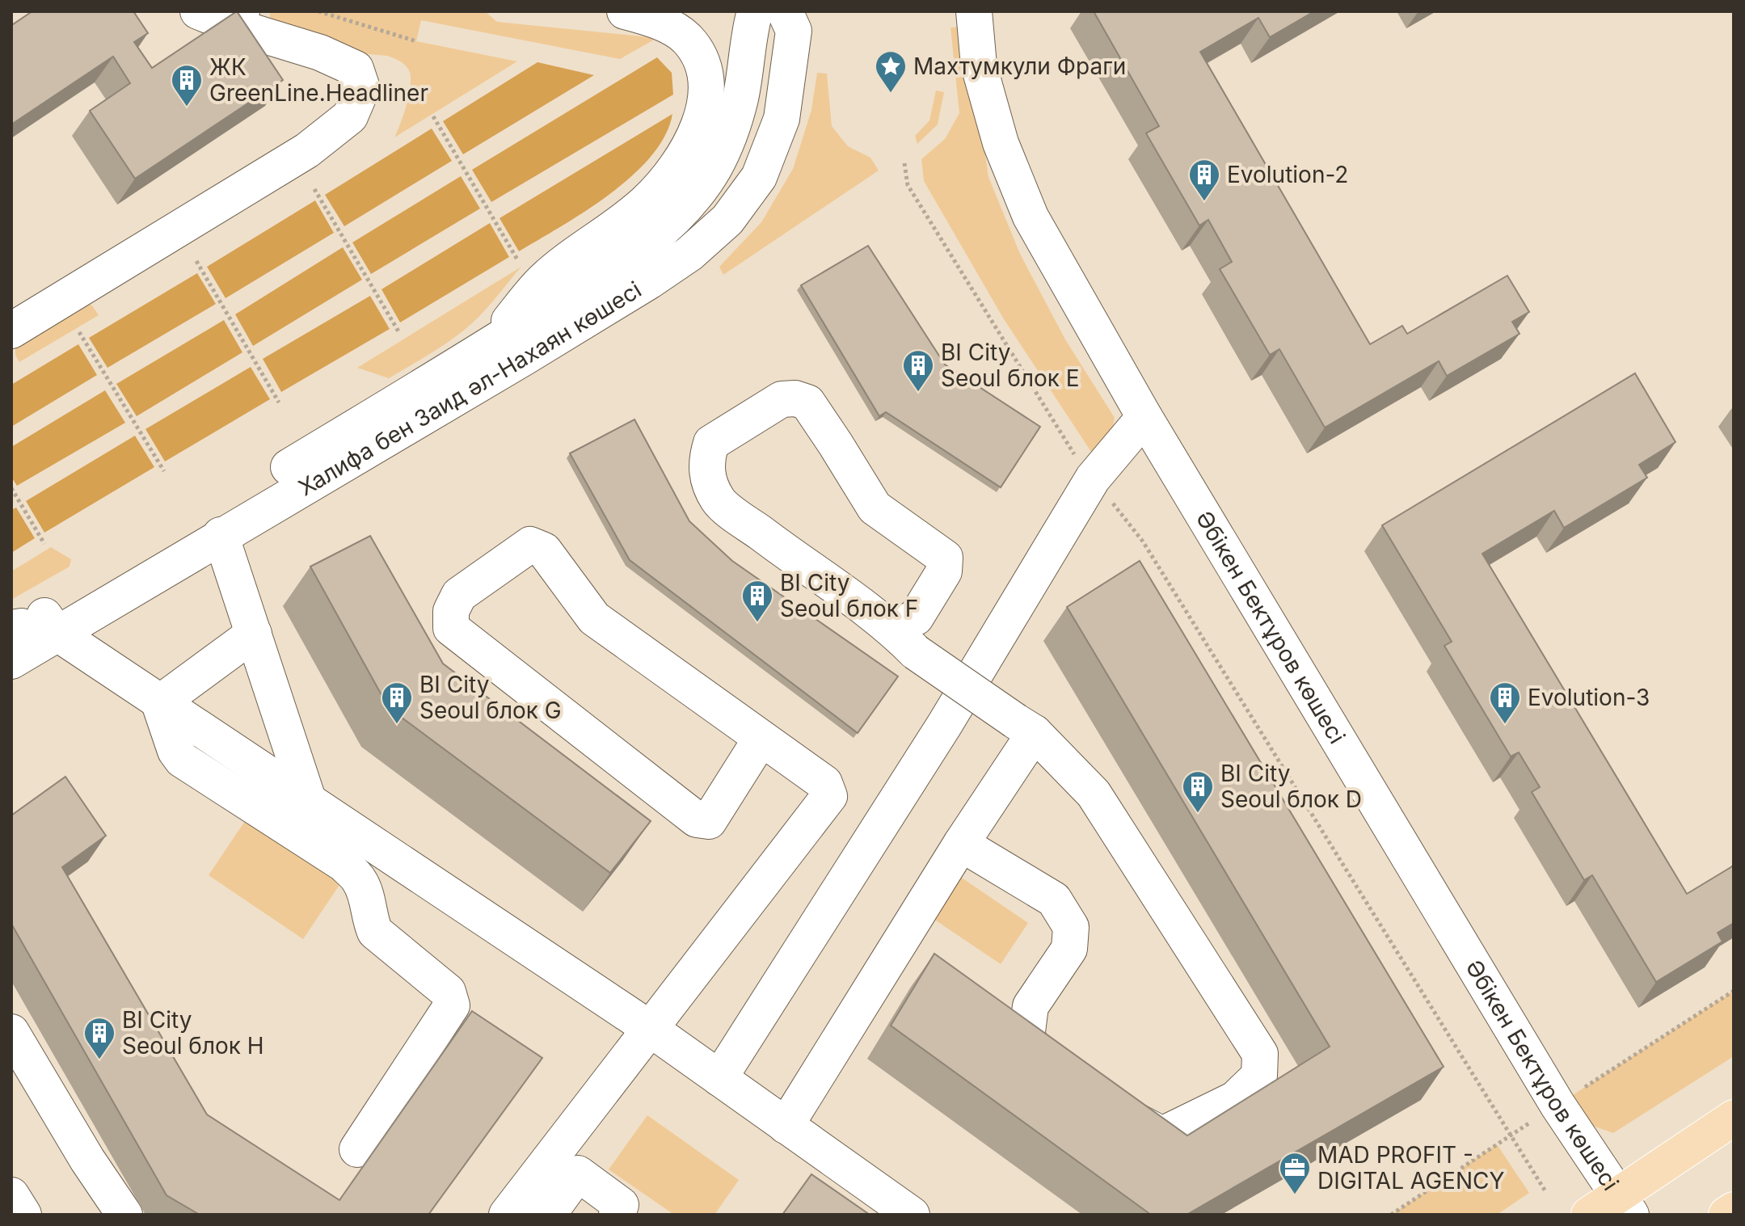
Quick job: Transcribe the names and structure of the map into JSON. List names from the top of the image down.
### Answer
{
  "streets": {
    "street": ["Халифа бен Заид әл-Нахаян көшесі", "Әбікен Бектұров көшесі"]
  },
  "places": {
    "place": ["Махтумкули Фраги"],
    "building": [
      "ЖК GreenLine.Headliner",
      "Evolution-2",
      "BI City Seoul блок E",
      "BI City Seoul блок F",
      "BI City Seoul блок G",
      "Evolution-3",
      "BI City Seoul блок D",
      "BI City Seoul блок H"
    ],
    "office": ["MAD PROFIT - DIGITAL AGENCY"]
  }
}
